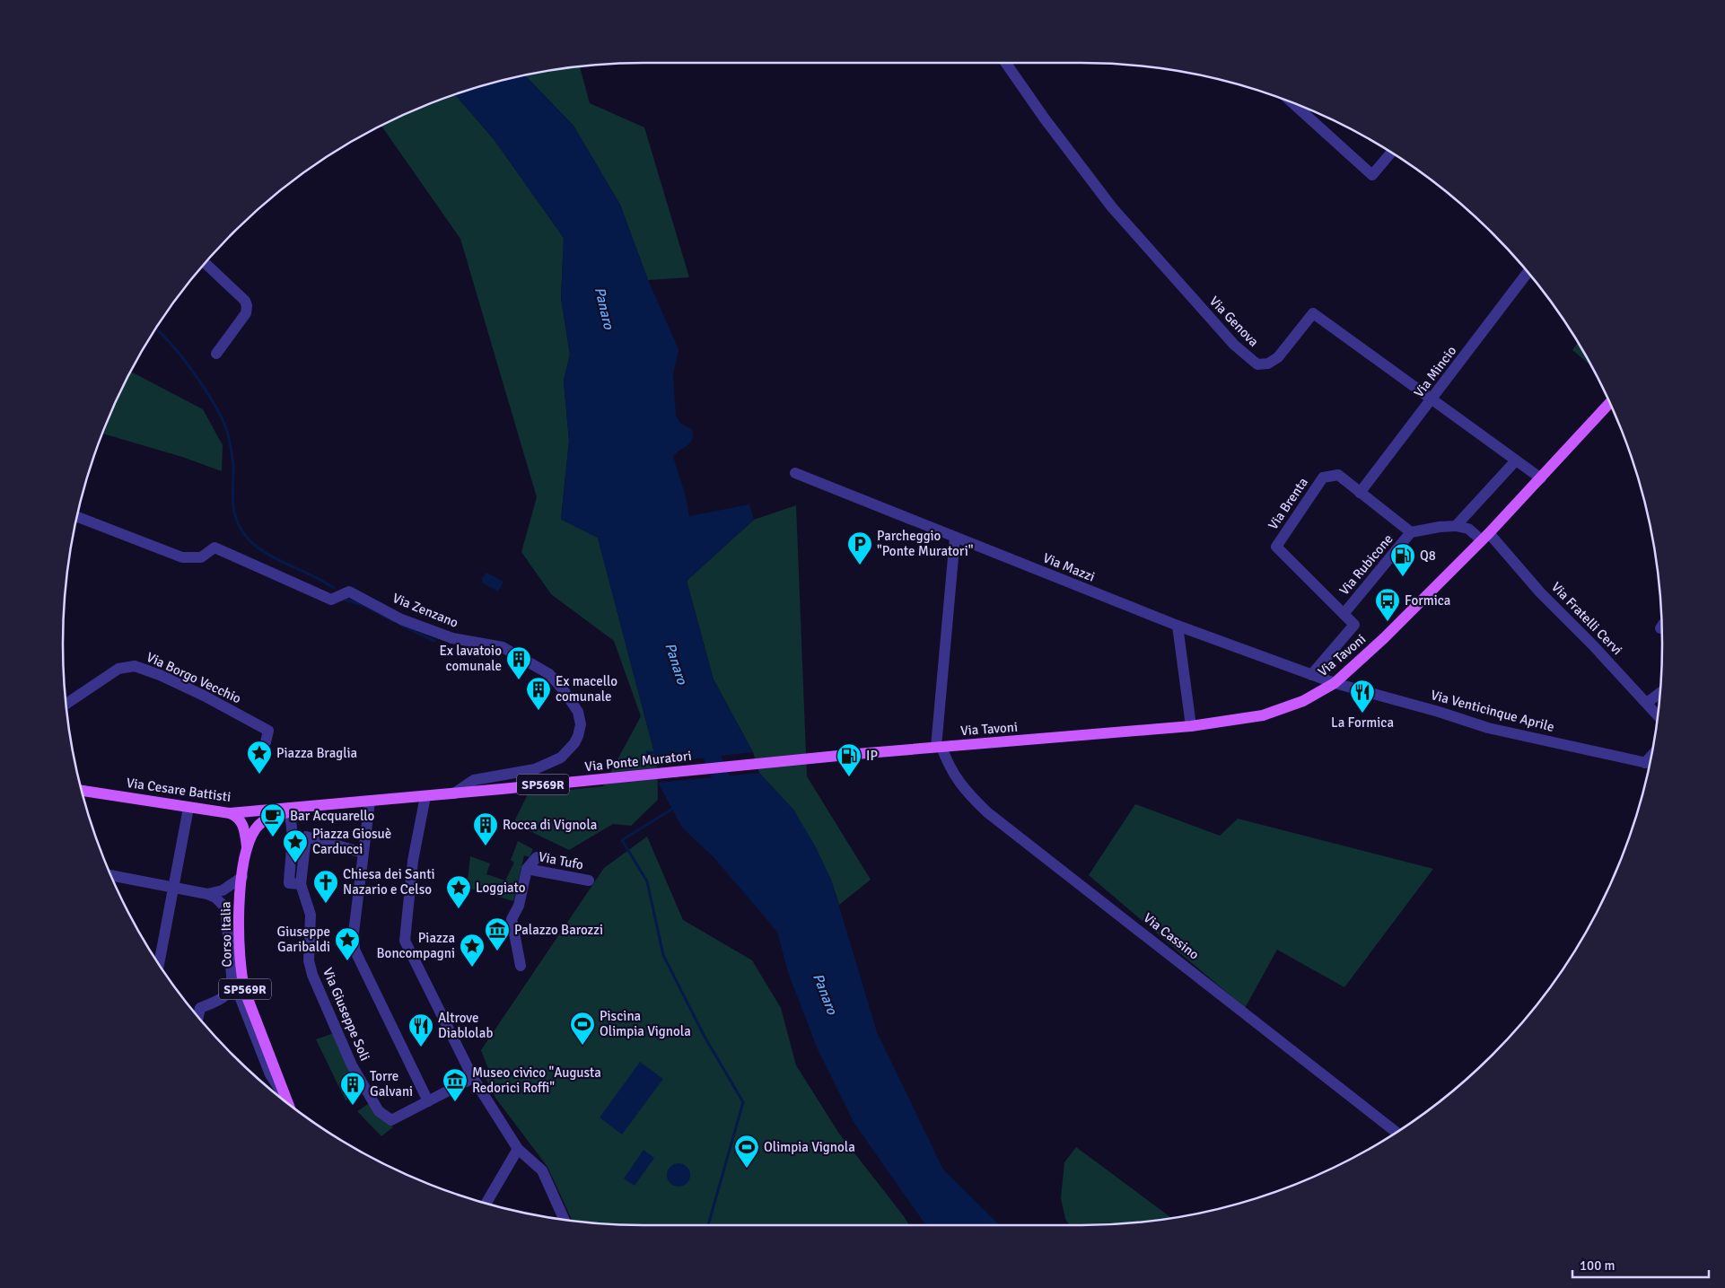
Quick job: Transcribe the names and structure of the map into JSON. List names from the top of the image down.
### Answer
{
  "streets": {
    "main road": [
      "Via Tavoni",
      "Via Ponte Muratori",
      "SP569R",
      "Via Cesare Battisti",
      "Corso Italia"
    ],
    "street": [
      "Via Genova",
      "Via Mincio",
      "Via Brenta",
      "Via Rubicone",
      "Via Mazzi",
      "Via Zenzano",
      "Via Fratelli Cervi",
      "Via Borgo Vecchio",
      "Via Venticinque Aprile",
      "Via Tufo",
      "Via Cassino",
      "Via Giuseppe Soli"
    ]
  },
  "crossings": [
    ["Via Genova", "Via Mincio"],
    ["Via Genova", "Via Tavoni"],
    ["Via Mincio", "Via Brenta"],
    ["Via Mincio", "Via Rubicone"],
    ["Via Brenta", "Via Rubicone"],
    ["Via Rubicone", "Via Mazzi"],
    ["Via Rubicone", "Via Fratelli Cervi"],
    ["Via Mazzi", "Via Tavoni"],
    ["Via Mazzi", "Via Venticinque Aprile"],
    ["Via Zenzano", "Via Ponte Muratori"],
    ["Via Fratelli Cervi", "Via Tavoni"],
    ["Via Tavoni", "Via Venticinque Aprile"],
    ["Via Tavoni", "Via Ponte Muratori"],
    ["Via Tavoni", "Via Cassino"],
    ["Via Ponte Muratori", "Via Cesare Battisti"],
    ["Via Ponte Muratori", "Corso Italia"],
    ["Via Cesare Battisti", "Corso Italia"]
  ],
  "water": ["Panaro"],
  "places": {
    "parking": ["Parcheggio \"Ponte Muratori\""],
    "fuel station": ["Q8", "IP"],
    "bus stop": ["Formica"],
    "building": [
      "Ex lavatoio comunale",
      "Ex macello comunale",
      "Rocca di Vignola",
      "Torre Galvani"
    ],
    "restaurant": ["La Formica", "Altrove Diablolab"],
    "place": [
      "Piazza Braglia",
      "Piazza Giosuè Carducci",
      "Loggiato",
      "Giuseppe Garibaldi",
      "Piazza Boncompagni"
    ],
    "cafe": ["Bar Acquarello"],
    "church": ["Chiesa dei Santi Nazario e Celso"],
    "museum": ["Palazzo Barozzi", "Museo civico \"Augusta Redorici Roffi\""],
    "sports": ["Piscina Olimpia Vignola", "Olimpia Vignola"]
  },
  "scale_bar": "100 m"
}
